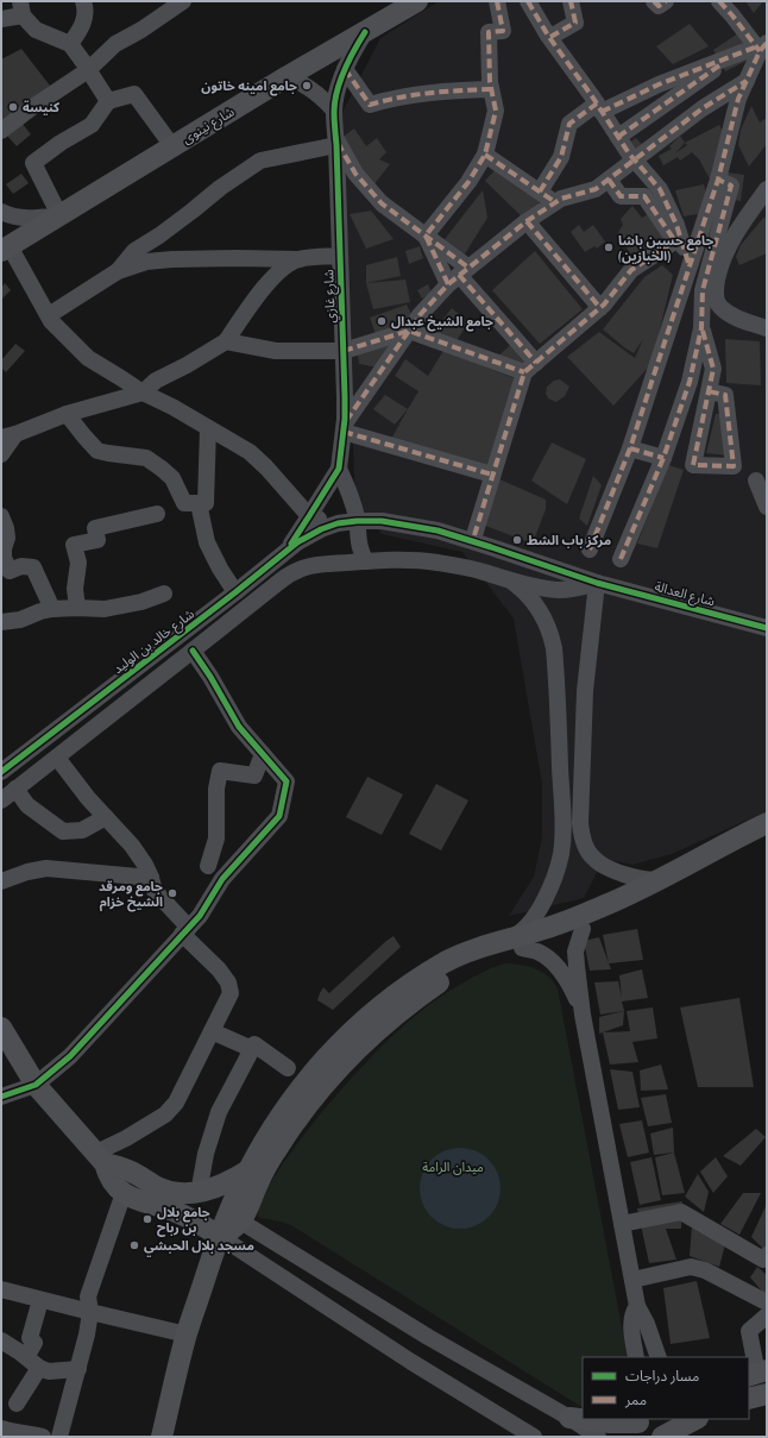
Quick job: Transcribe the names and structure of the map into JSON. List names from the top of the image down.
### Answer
{
  "streets": {
    "main road": ["شارع نينوى"],
    "street": ["شارع غازي", "شارع العدالة", "شارع خالد بن الوليد"]
  },
  "crossings": [
    ["شارع نينوى", "شارع غازي"],
    ["شارع غازي", "شارع خالد بن الوليد"],
    ["شارع العدالة", "شارع خالد بن الوليد"]
  ],
  "parks": ["ميدان الرامة"],
  "places": [
    "جامع امينه خاتون",
    "كنيسة",
    "جامع حسين باشا (الخبازين)",
    "جامع الشيخ عبدال",
    "مركز باب الشط",
    "جامع ومرقد الشيخ خزام",
    "جامع بلال بن رباح",
    "مسجد بلال الحبشي"
  ],
  "legend": ["مسار دراجات", "ممر"]
}
